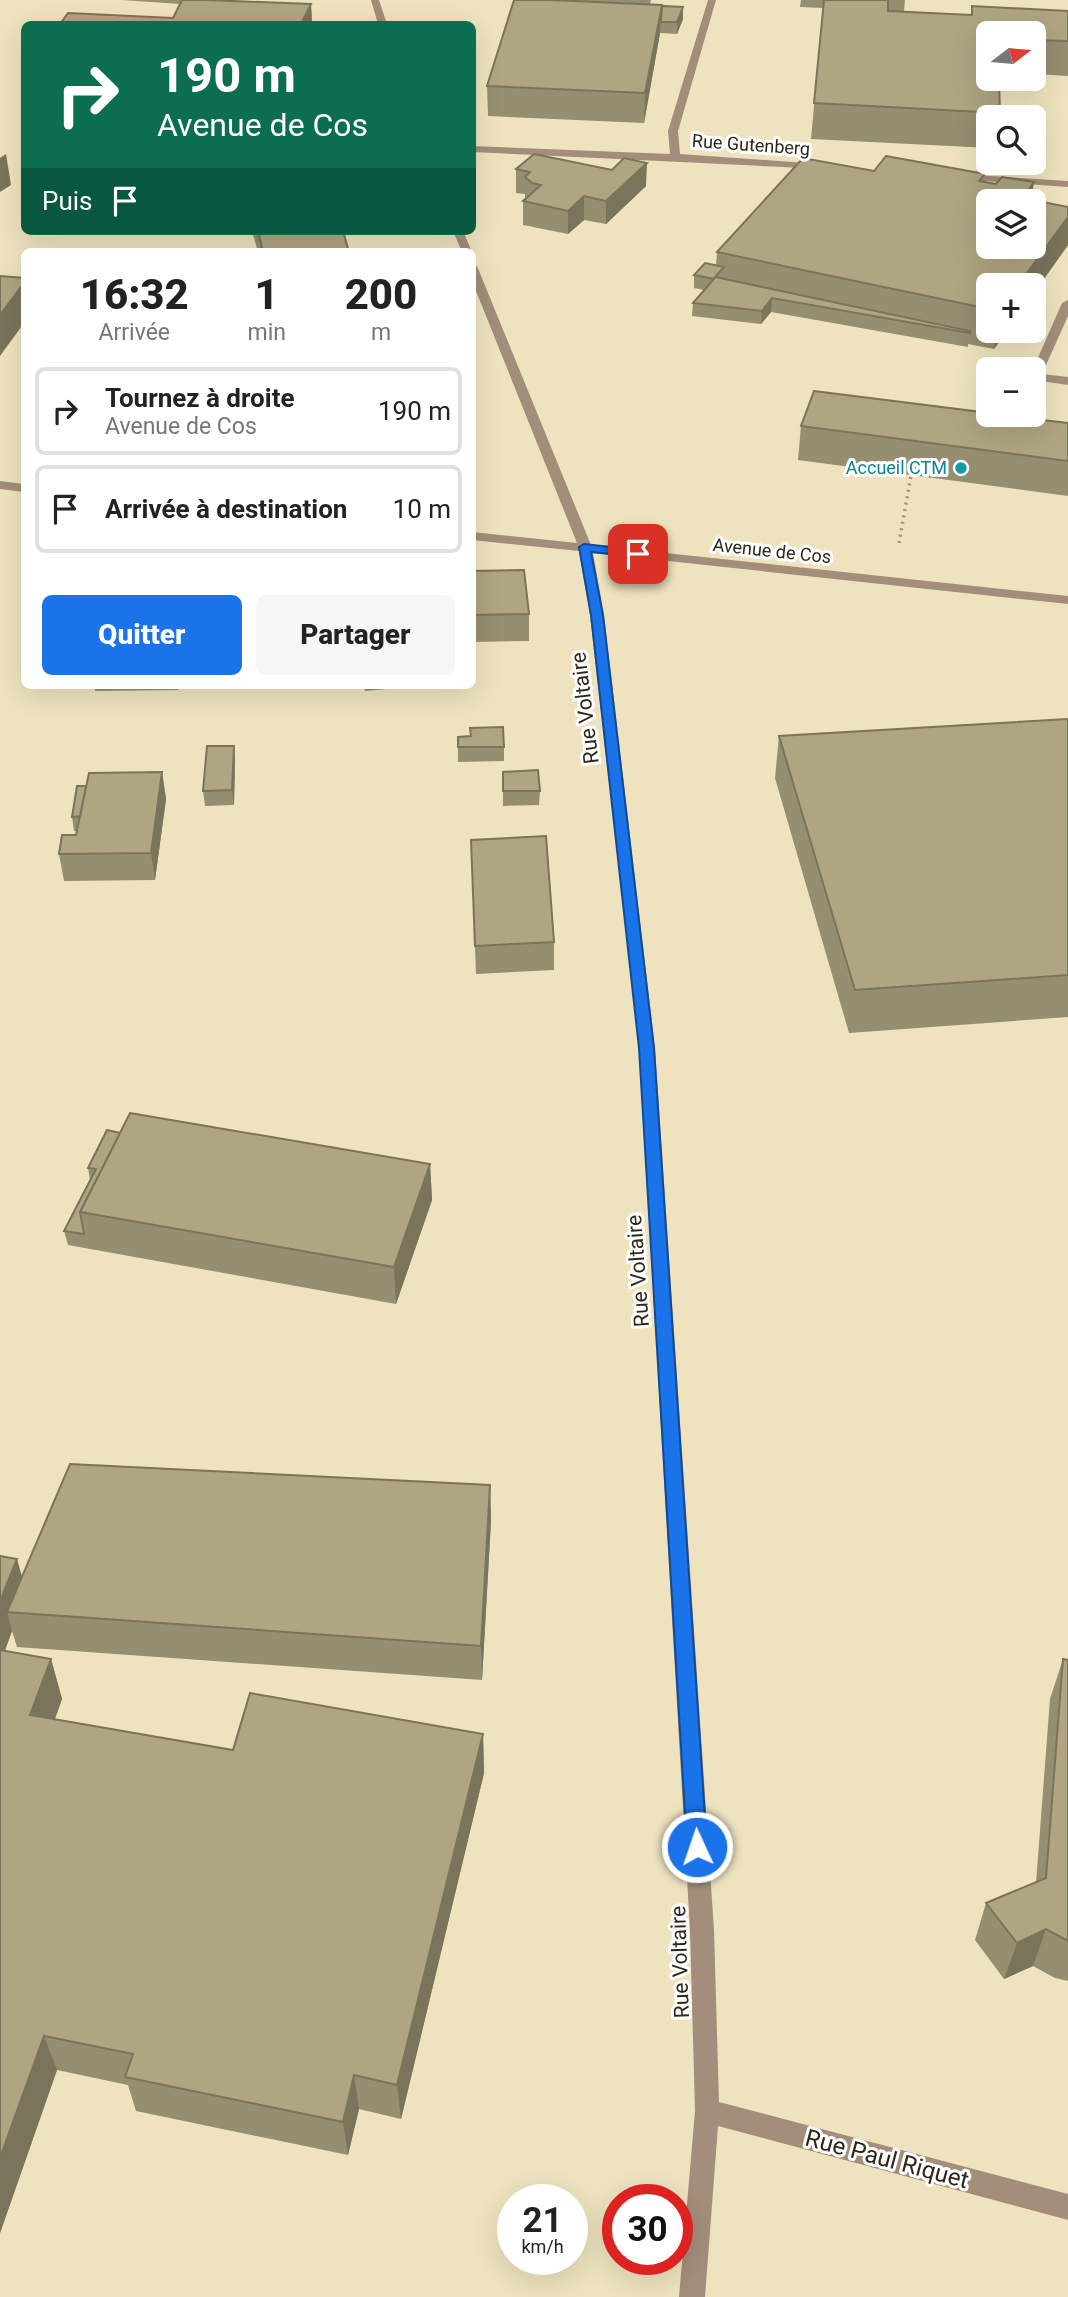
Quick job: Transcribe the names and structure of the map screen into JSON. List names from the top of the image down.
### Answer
{
  "streets": {
    "street": [
      "Rue Gutenberg",
      "Avenue de Cos",
      "Rue Voltaire",
      "Rue Paul Riquet"
    ]
  },
  "crossings": [
    ["Avenue de Cos", "Rue Voltaire"],
    ["Rue Voltaire", "Rue Paul Riquet"]
  ],
  "places": ["Accueil CTM"],
  "north": "right",
  "page": {
    "map_buttons": ["+", "−"],
    "turn": ["190 m", "Avenue de Cos"],
    "then": "Puis",
    "eta": [
      "16:32",
      "Arrivée",
      "1",
      "min",
      "200",
      "m"
    ],
    "list": [
      {
        "name": "Tournez à droite",
        "note": "Avenue de Cos",
        "value": "190 m"
      },
      {
        "name": "Arrivée à destination",
        "value": "10 m"
      }
    ],
    "buttons": ["Quitter", "Partager"],
    "speed": "21 km/h",
    "limit": "30"
  }
}
